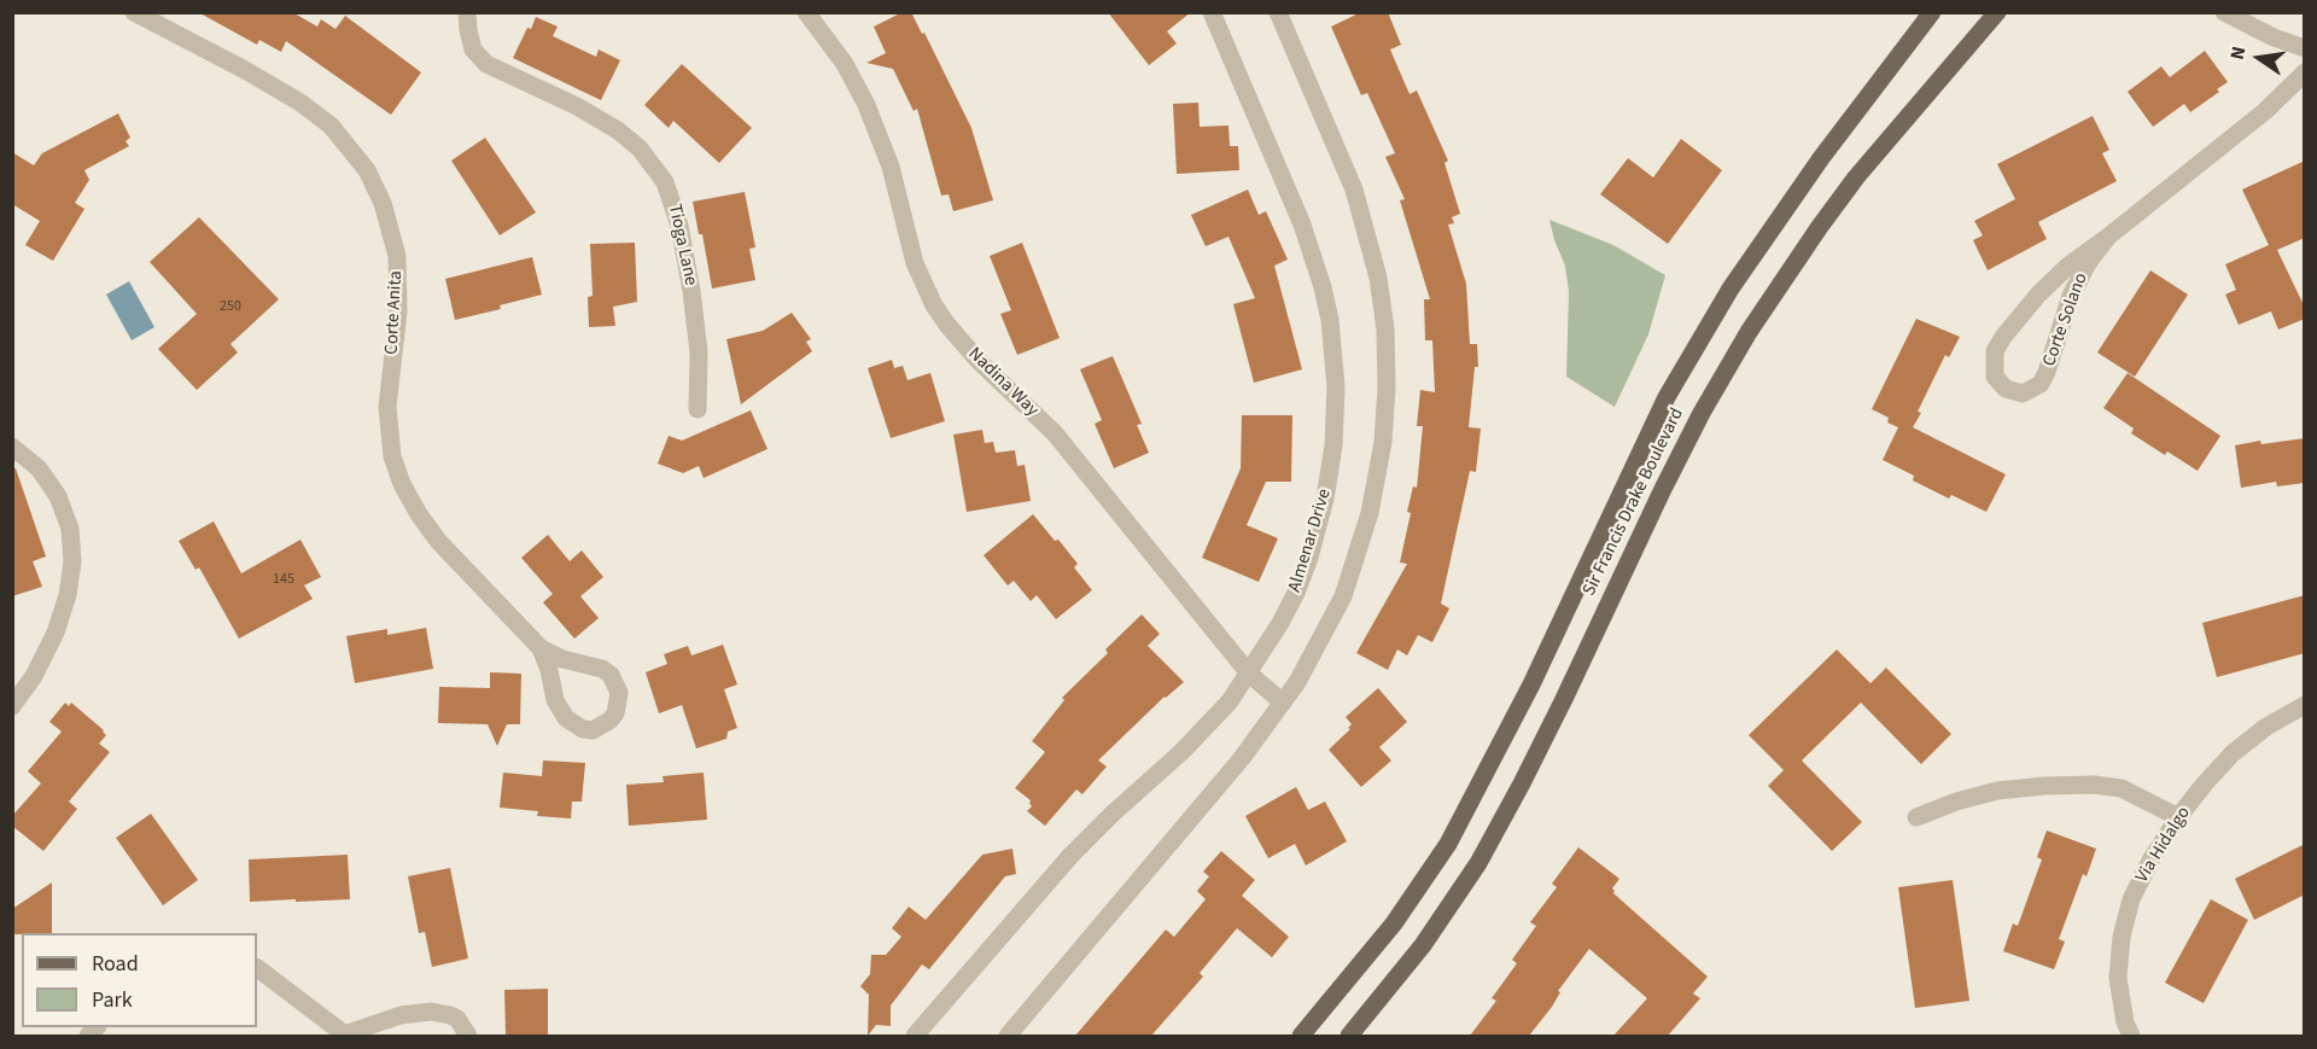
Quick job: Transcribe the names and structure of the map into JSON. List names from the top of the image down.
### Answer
{
  "streets": {
    "main road": ["Sir Francis Drake Boulevard"],
    "street": [
      "Tioga Lane",
      "Corte Anita",
      "Corte Solano",
      "Nadina Way",
      "Almenar Drive",
      "Via Hidalgo"
    ]
  },
  "crossings": [
    ["Nadina Way", "Almenar Drive"]
  ],
  "house_numbers": ["250", "145"],
  "legend": ["Road", "Park"],
  "north": "left"
}
